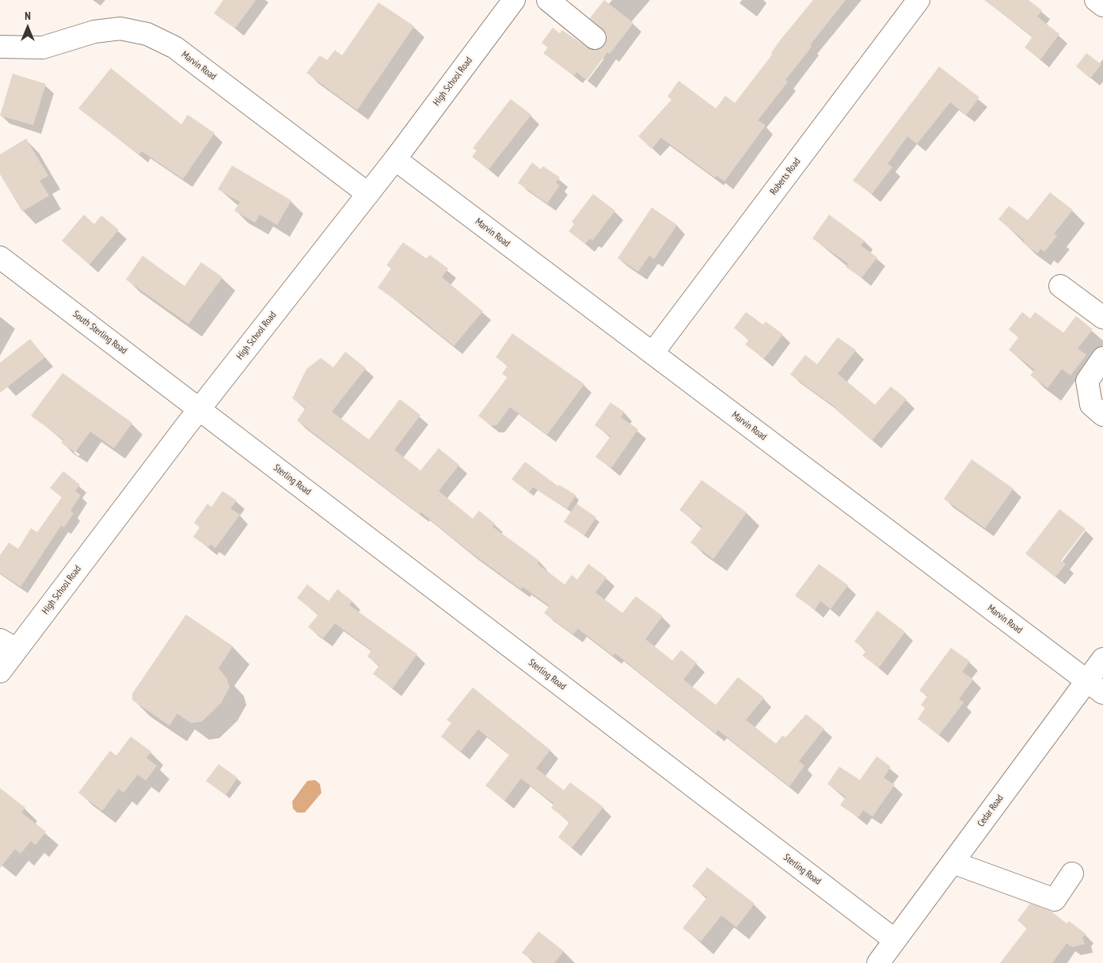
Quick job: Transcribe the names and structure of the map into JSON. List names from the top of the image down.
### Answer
{
  "streets": {
    "street": [
      "Marvin Road",
      "High School Road",
      "Roberts Road",
      "South Sterling Road",
      "Sterling Road",
      "Cedar Road"
    ]
  },
  "crossings": [
    ["Marvin Road", "High School Road"],
    ["Marvin Road", "Roberts Road"],
    ["Marvin Road", "Cedar Road"],
    ["High School Road", "South Sterling Road"],
    ["High School Road", "Sterling Road"],
    ["South Sterling Road", "Sterling Road"],
    ["Sterling Road", "Cedar Road"]
  ],
  "north": "top"
}
